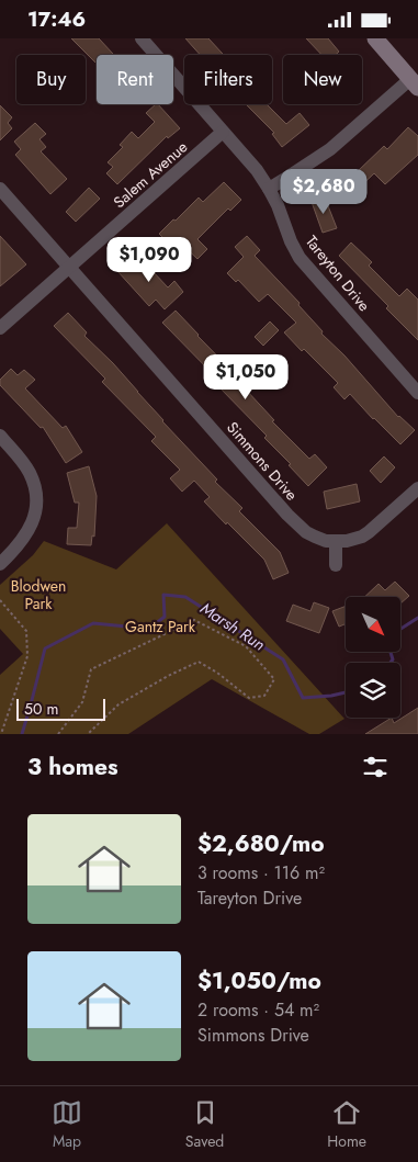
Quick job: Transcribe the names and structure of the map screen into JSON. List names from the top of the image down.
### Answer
{
  "streets": {
    "street": ["Salem Avenue", "Tareyton Drive", "Simmons Drive"]
  },
  "crossings": [
    ["Salem Avenue", "Tareyton Drive"],
    ["Salem Avenue", "Simmons Drive"]
  ],
  "water": ["Marsh Run"],
  "parks": ["Blodwen Park", "Gantz Park"],
  "scale_bar": "50 m",
  "north": "bottom right",
  "page": {
    "status": "17:46",
    "chip": [
      "Buy",
      "Rent",
      "Filters",
      "New"
    ],
    "price": ["$2,680", "$1,090", "$1,050"],
    "scale": "50 m",
    "heading": "3 homes",
    "list": [
      {
        "name": "$2,680/mo",
        "note": "3 rooms · 116 m² · Tareyton Drive"
      },
      {
        "name": "$1,050/mo",
        "note": "2 rooms · 54 m² · Simmons Drive"
      }
    ],
    "tabs": ["Map", "Saved", "Home"]
  }
}
